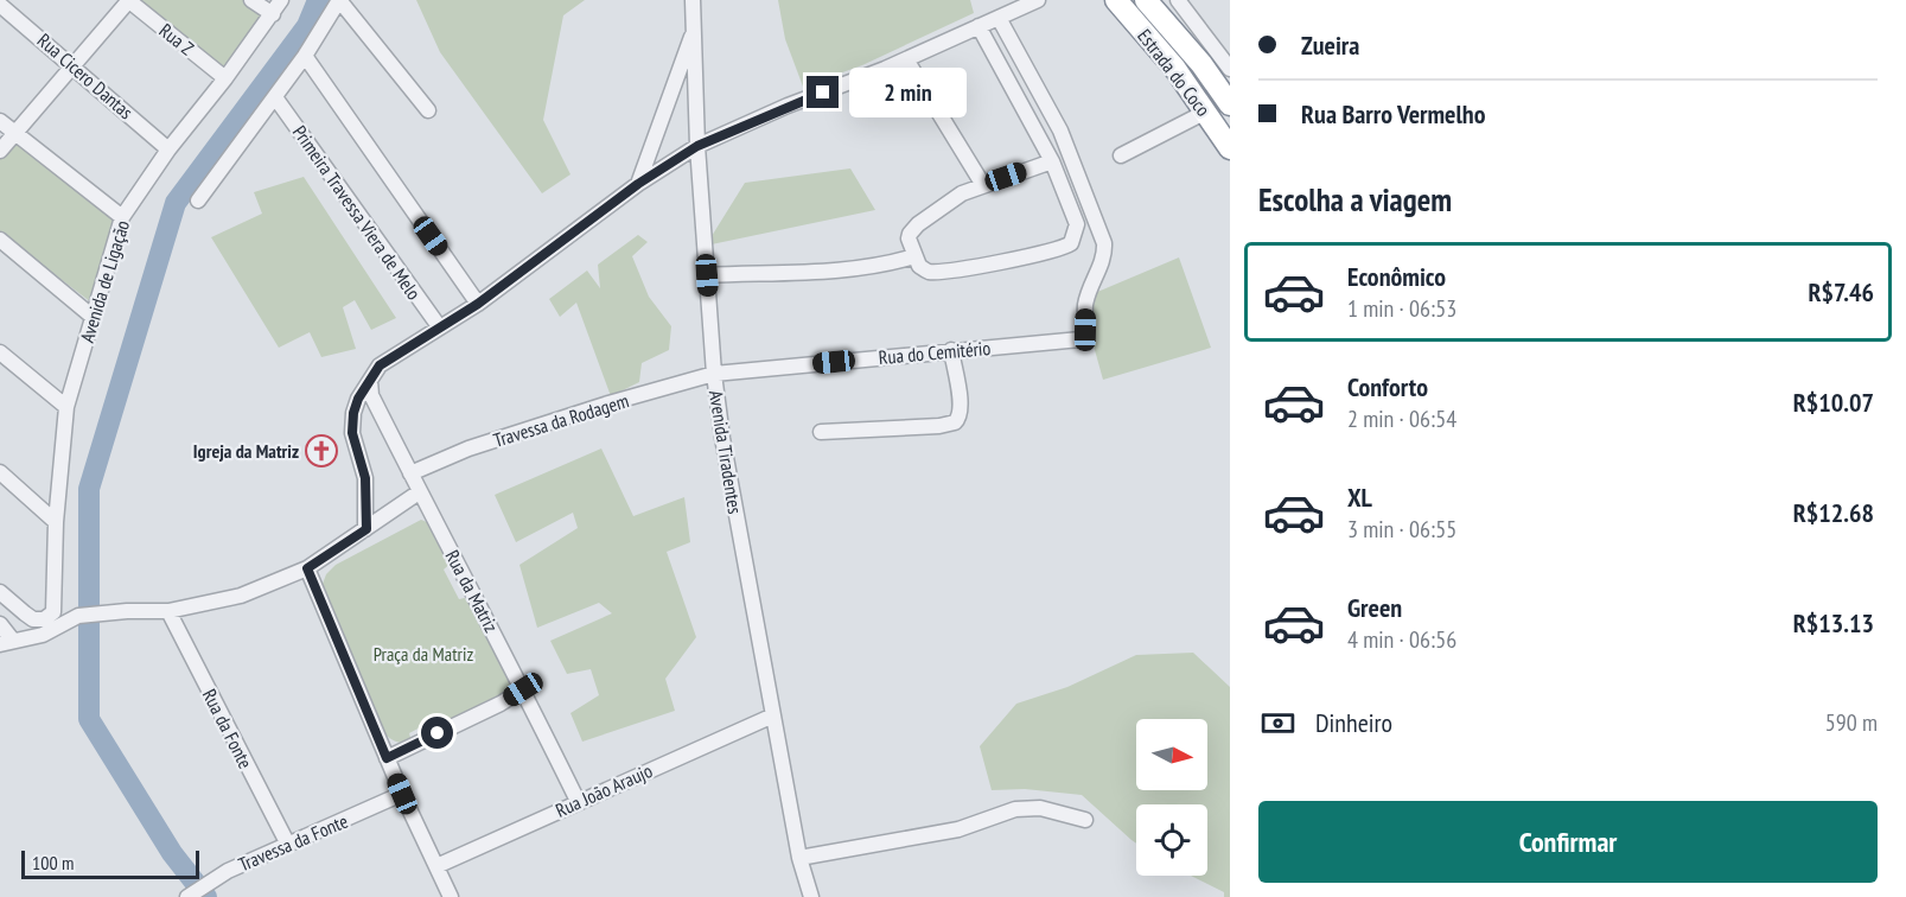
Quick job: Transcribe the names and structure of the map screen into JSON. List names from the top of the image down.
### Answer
{
  "streets": {
    "highway": ["Estrada do Coco"],
    "street": [
      "Rua Z",
      "Rua Cicero Dantas",
      "Primeira Travessa Viera de Melo",
      "Avenida de Ligação",
      "Rua do Cemitério",
      "Travessa da Rodagem",
      "Avenida Tiradentes",
      "Rua da Matriz",
      "Rua da Fonte",
      "Rua João Araujo",
      "Travessa da Fonte"
    ]
  },
  "crossings": [
    ["Rua Z", "Avenida de Ligação"],
    ["Rua Cicero Dantas", "Avenida de Ligação"],
    ["Rua do Cemitério", "Travessa da Rodagem"],
    ["Rua do Cemitério", "Avenida Tiradentes"],
    ["Travessa da Rodagem", "Avenida Tiradentes"],
    ["Travessa da Rodagem", "Rua da Matriz"],
    ["Avenida Tiradentes", "Rua João Araujo"],
    ["Rua da Matriz", "Rua João Araujo"],
    ["Rua da Fonte", "Travessa da Fonte"]
  ],
  "parks": ["Praça da Matriz"],
  "places": {
    "church": ["Igreja da Matriz"]
  },
  "scale_bar": "100 m",
  "north": "right",
  "page": {
    "banner": ["Zueira", "Rua Barro Vermelho"],
    "bubble": "2 min",
    "heading": "Escolha a viagem",
    "list": [
      {
        "name": "Econômico",
        "note": "1 min · 06:53",
        "value": "R$7.46"
      },
      {
        "name": "Conforto",
        "note": "2 min · 06:54",
        "value": "R$10.07"
      },
      {
        "name": "XL",
        "note": "3 min · 06:55",
        "value": "R$12.68"
      },
      {
        "name": "Green",
        "note": "4 min · 06:56",
        "value": "R$13.13"
      }
    ],
    "pay": ["Dinheiro", "590 m"],
    "buttons": "Confirmar",
    "scale": "100 m"
  }
}
